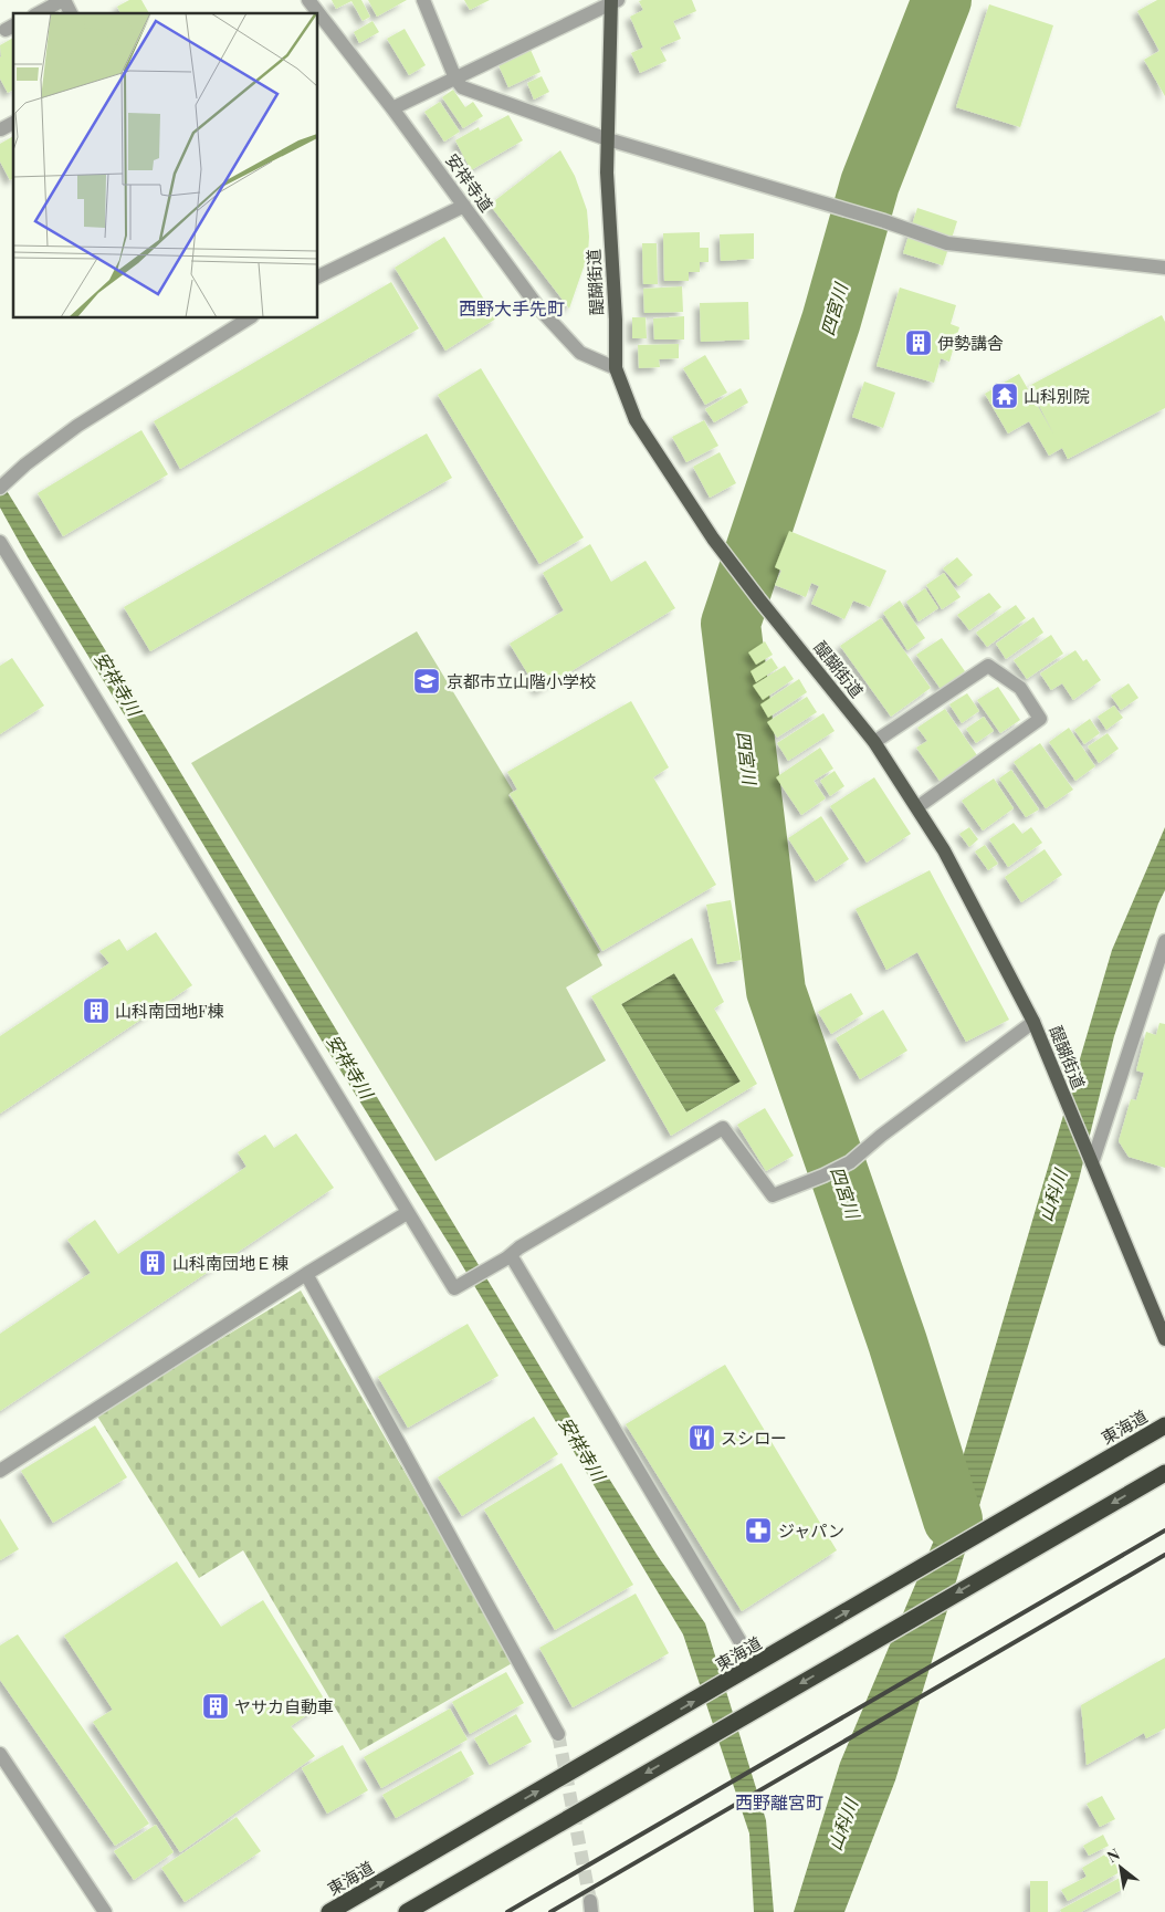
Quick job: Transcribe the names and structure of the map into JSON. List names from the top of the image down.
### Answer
{
  "streets": {
    "highway": ["東海道"],
    "main road": ["醍醐街道"],
    "street": ["安祥寺道"]
  },
  "crossings": [
    ["安祥寺道", "醍醐街道"]
  ],
  "districts": ["西野大手先町", "西野離宮町"],
  "water": ["四宮川", "安祥寺川", "山科川"],
  "places": {
    "building": [
      "伊勢講舎",
      "山科南団地F棟",
      "山科南団地Ｅ棟",
      "ヤサカ自動車"
    ],
    "temple": ["山科別院"],
    "school or university": ["京都市立山階小学校"],
    "restaurant": ["スシロー"],
    "pharmacy": ["ジャパン"]
  },
  "north": "top left"
}
